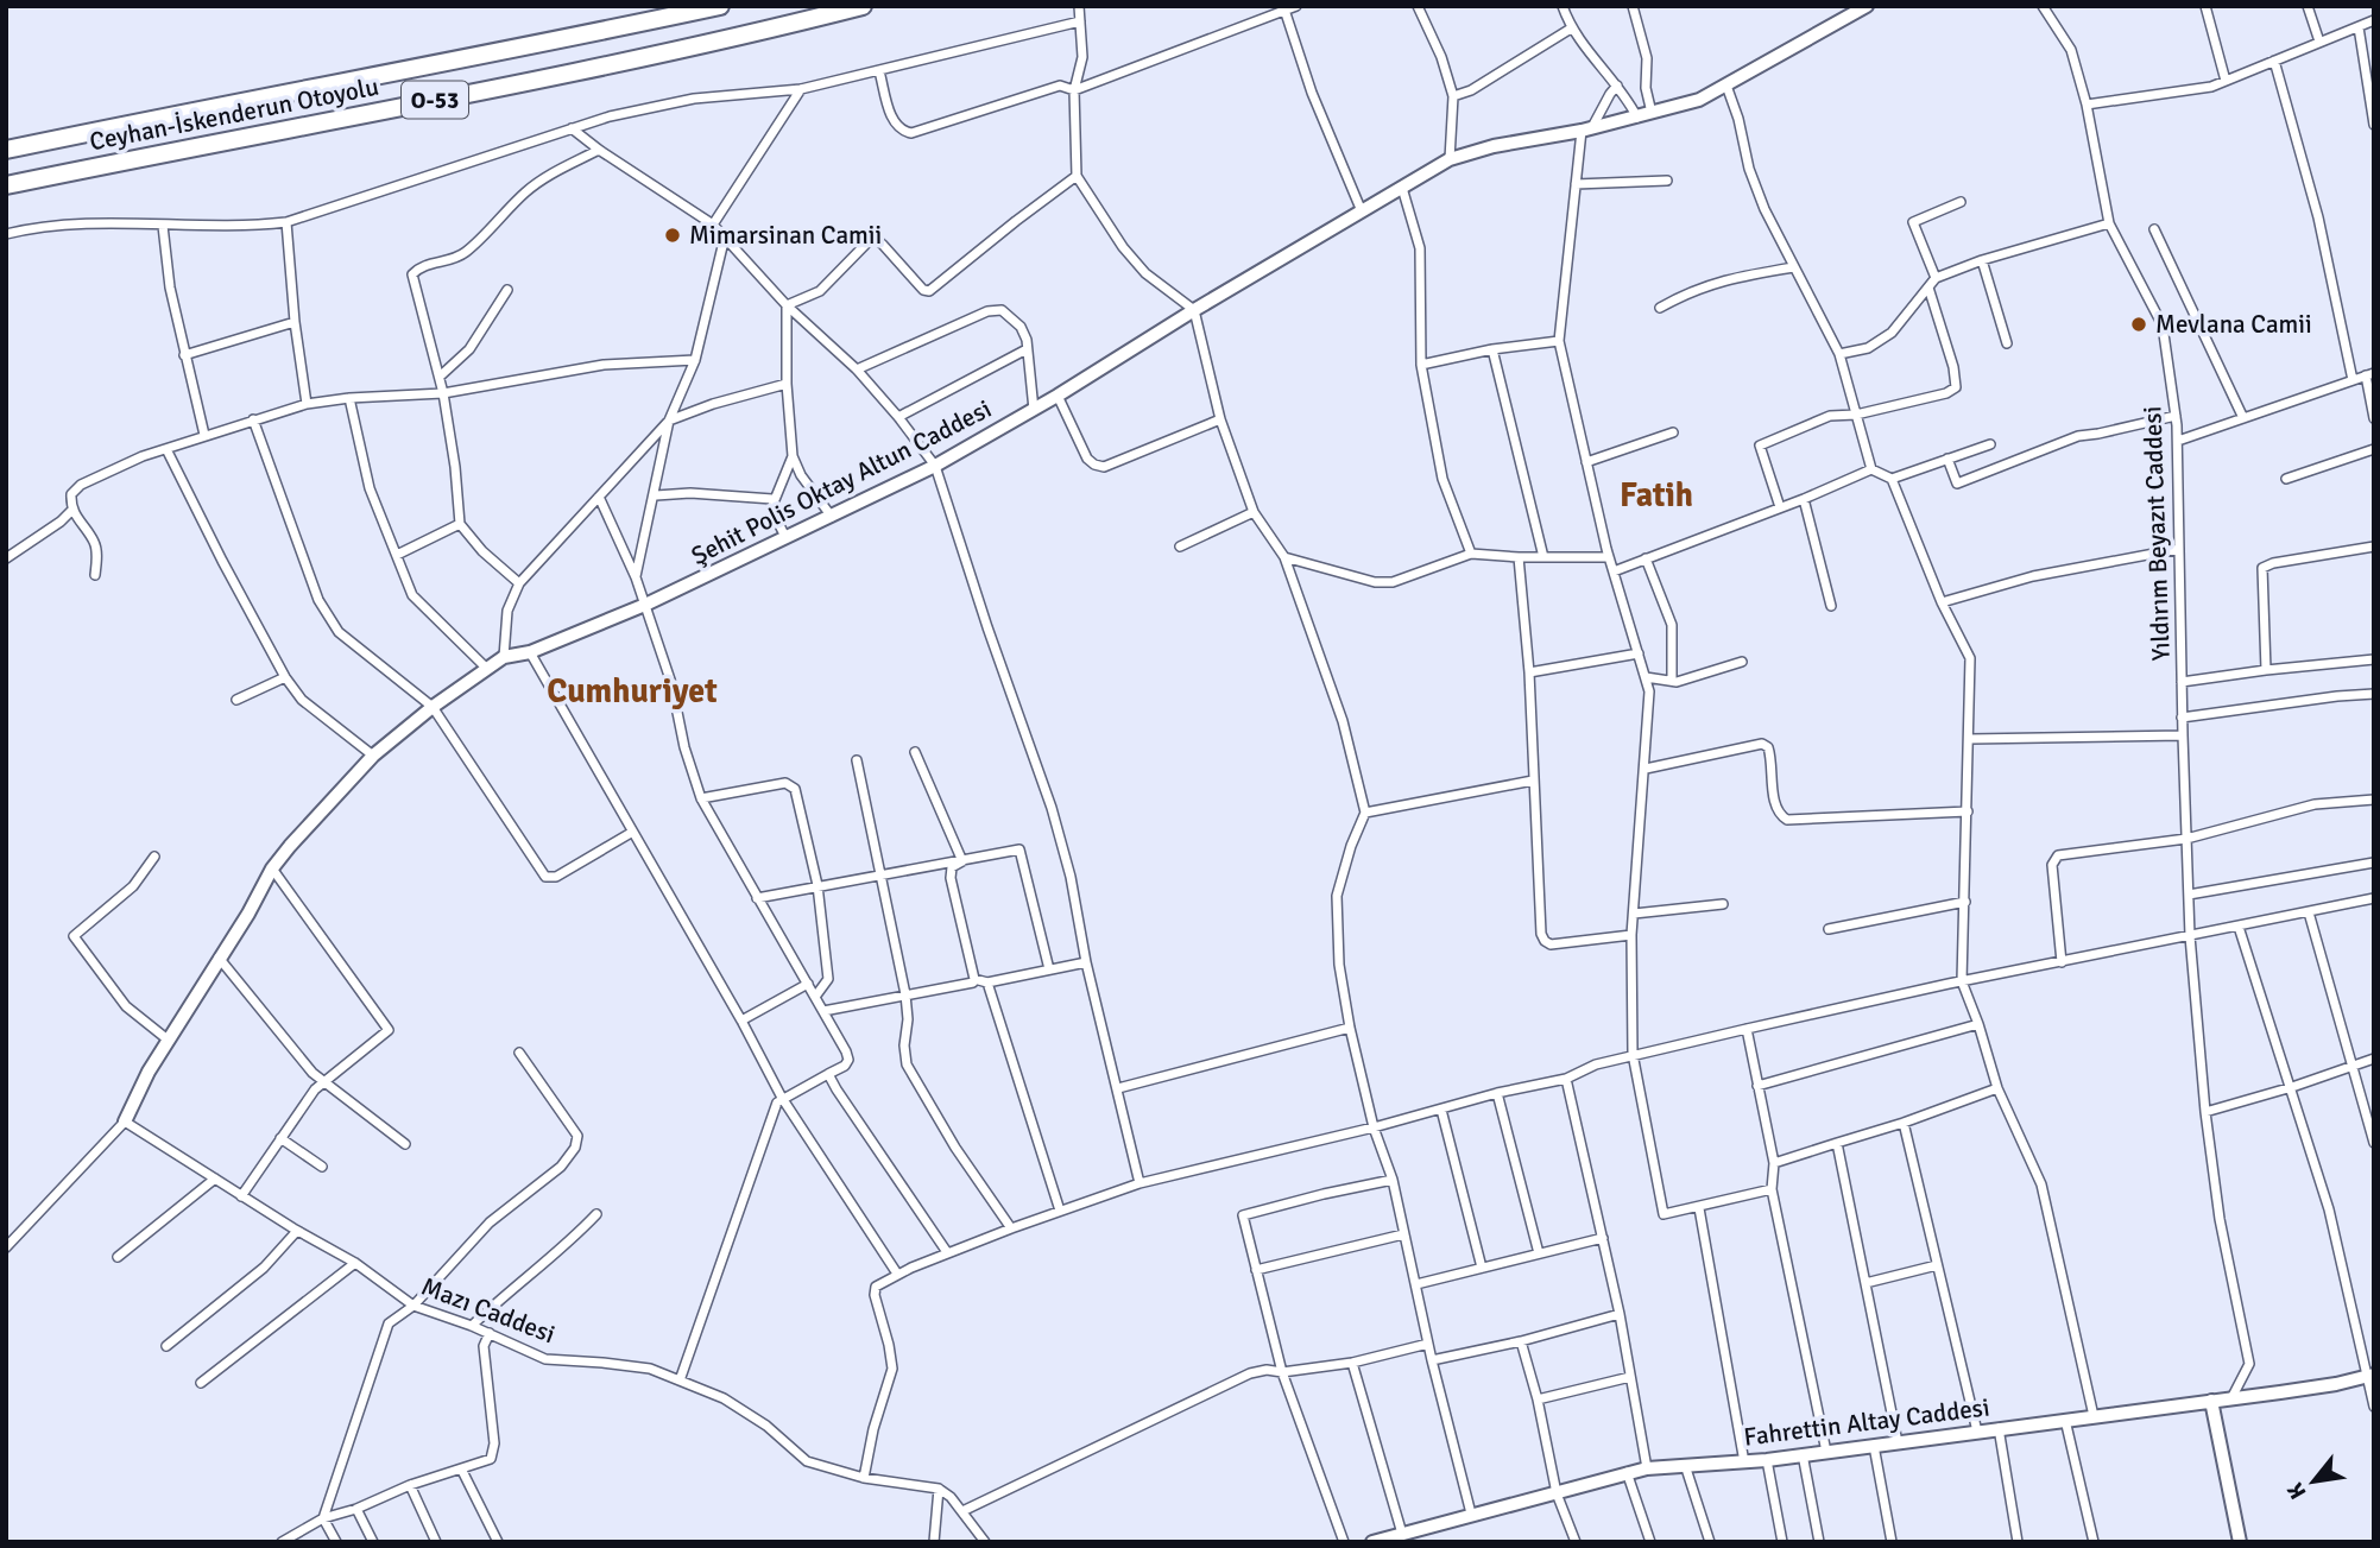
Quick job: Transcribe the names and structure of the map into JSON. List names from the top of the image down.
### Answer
{
  "streets": {
    "highway": ["O-53", "Ceyhan-İskenderun Otoyolu"],
    "street": [
      "Şehit Polis Oktay Altun Caddesi",
      "Yıldırım Beyazıt Caddesi",
      "Mazı Caddesi",
      "Fahrettin Altay Caddesi"
    ]
  },
  "crossings": [
    ["Şehit Polis Oktay Altun Caddesi", "Mazı Caddesi"],
    ["Yıldırım Beyazıt Caddesi", "Fahrettin Altay Caddesi"]
  ],
  "districts": ["Fatih", "Cumhuriyet"],
  "places": ["Mimarsinan Camii", "Mevlana Camii"],
  "north": "bottom left"
}
